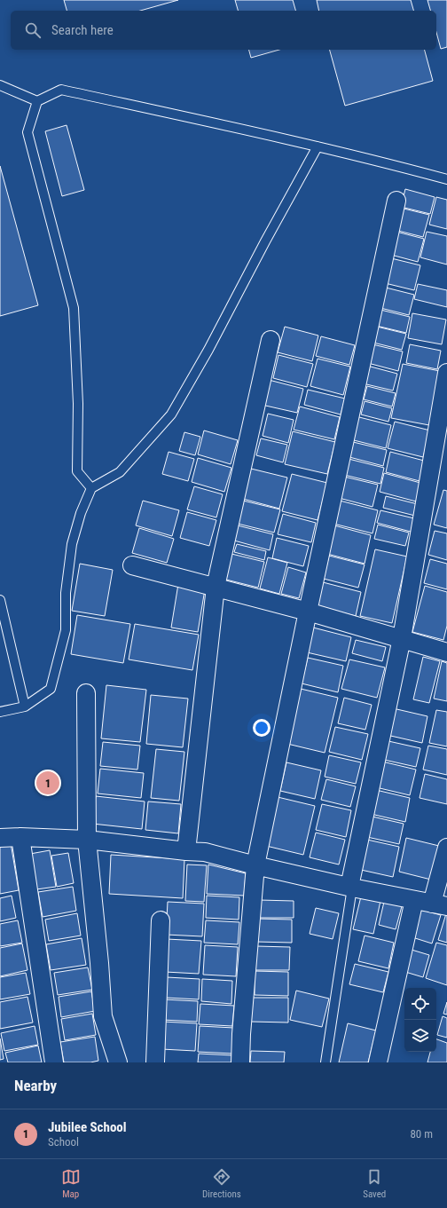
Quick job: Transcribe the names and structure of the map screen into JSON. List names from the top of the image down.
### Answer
{
  "page": {
    "search": "Search here",
    "pins": "1",
    "heading": "Nearby",
    "list": [
      {
        "mark": "1",
        "name": "Jubilee School",
        "note": "School",
        "value": "80 m"
      }
    ],
    "nav": ["Map", "Directions", "Saved"]
  }
}
